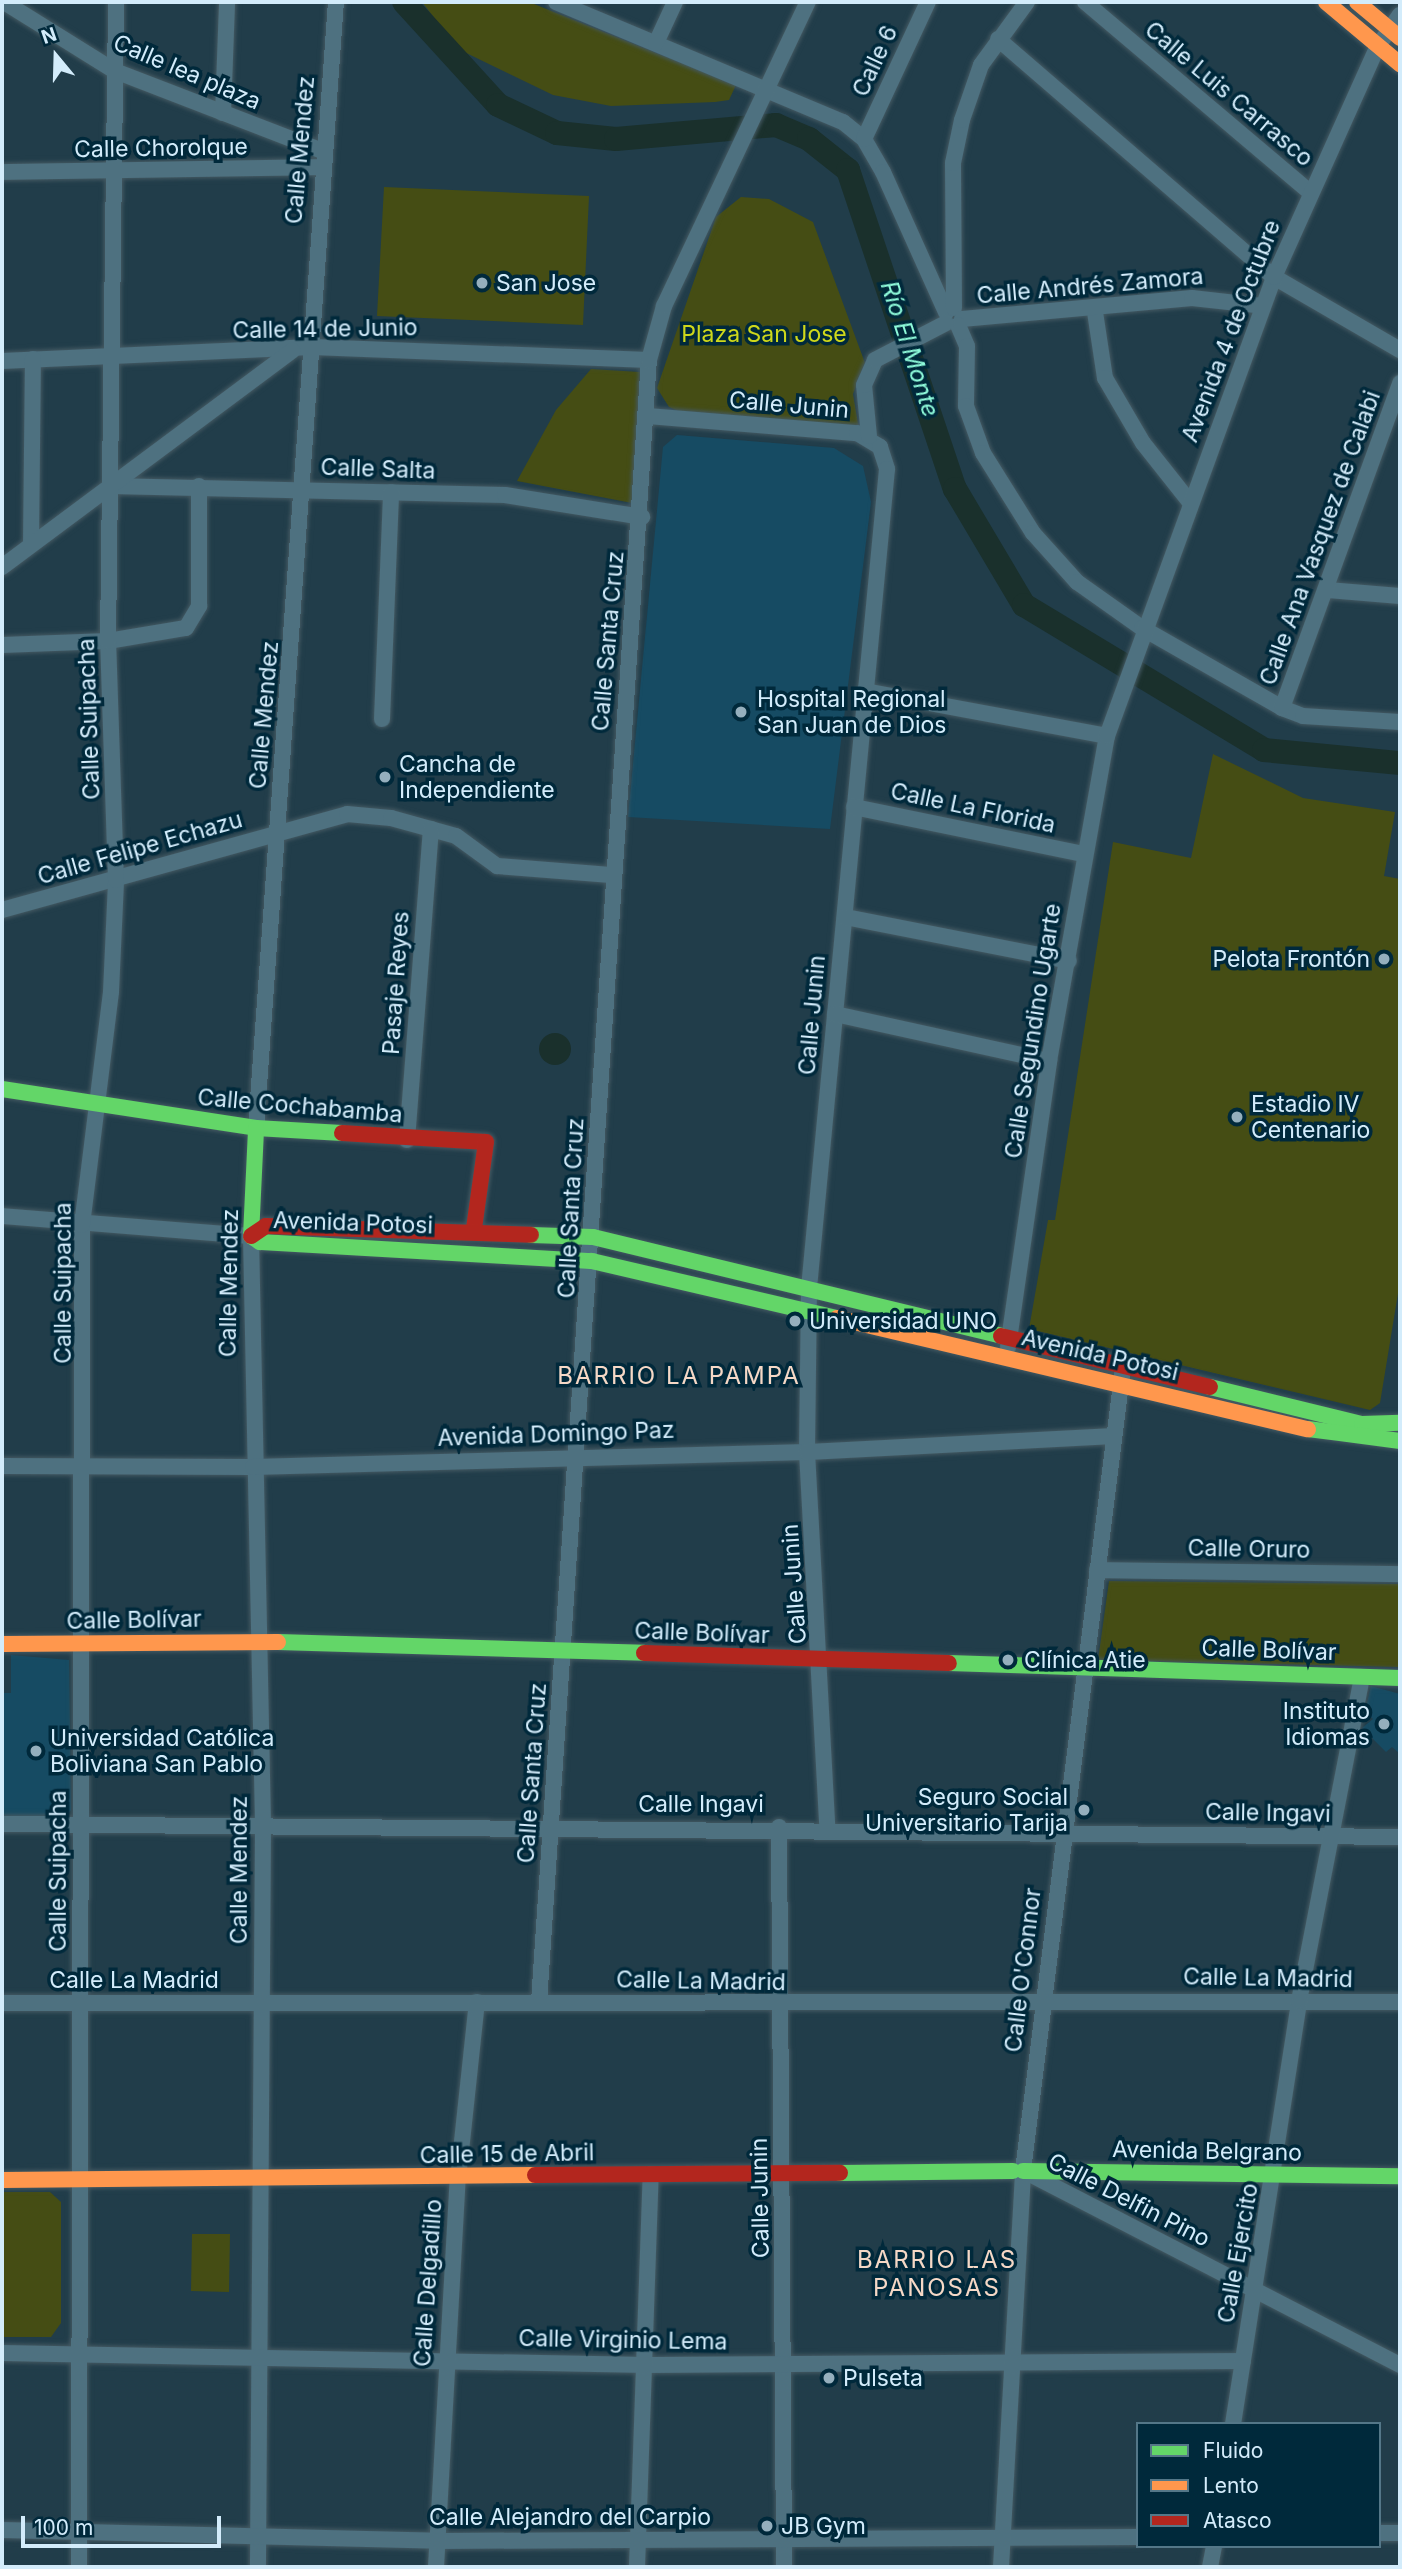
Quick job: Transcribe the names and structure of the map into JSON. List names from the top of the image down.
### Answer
{
  "streets": {
    "main road": [
      "Calle Mendez",
      "Calle Cochabamba",
      "Avenida Potosi",
      "Calle Bolívar",
      "Avenida Belgrano",
      "Calle 15 de Abril"
    ],
    "street": [
      "Calle 6",
      "Calle lea plaza",
      "Calle Luis Carrasco",
      "Calle Chorolque",
      "Calle Andrés Zamora",
      "Calle 14 de Junio",
      "Avenida 4 de Octubre",
      "Calle Junin",
      "Calle Salta",
      "Calle Ana Vasquez de Calabi",
      "Calle Santa Cruz",
      "Calle Suipacha",
      "Calle La Florida",
      "Calle Felipe Echazu",
      "Pasaje Reyes",
      "Calle Segundino Ugarte",
      "Avenida Domingo Paz",
      "Calle Oruro",
      "Calle Ingavi",
      "Calle O'Connor",
      "Calle La Madrid",
      "Calle Delfin Pino",
      "Calle Ejercito",
      "Calle Delgadillo",
      "Calle Virginio Lema",
      "Calle Alejandro del Carpio"
    ]
  },
  "crossings": [
    ["Calle lea plaza", "Calle Chorolque"],
    ["Calle lea plaza", "Calle Mendez"],
    ["Calle lea plaza", "Calle Suipacha"],
    ["Calle Luis Carrasco", "Avenida 4 de Octubre"],
    ["Calle Chorolque", "Calle Mendez"],
    ["Calle Chorolque", "Calle Suipacha"],
    ["Calle Mendez", "Calle 14 de Junio"],
    ["Calle Mendez", "Calle Salta"],
    ["Calle Mendez", "Calle Felipe Echazu"],
    ["Calle Mendez", "Calle Cochabamba"],
    ["Calle Mendez", "Avenida Potosi"],
    ["Calle Mendez", "Avenida Domingo Paz"],
    ["Calle Mendez", "Calle Bolívar"],
    ["Calle Mendez", "Calle Ingavi"],
    ["Calle Mendez", "Calle La Madrid"],
    ["Calle Mendez", "Calle 15 de Abril"],
    ["Calle Mendez", "Calle Virginio Lema"],
    ["Calle Mendez", "Calle Alejandro del Carpio"],
    ["Calle Andrés Zamora", "Avenida 4 de Octubre"],
    ["Calle Andrés Zamora", "Calle Junin"],
    ["Calle 14 de Junio", "Calle Santa Cruz"],
    ["Calle 14 de Junio", "Calle Suipacha"],
    ["Avenida 4 de Octubre", "Calle Segundino Ugarte"],
    ["Calle Junin", "Calle Santa Cruz"],
    ["Calle Junin", "Calle La Florida"],
    ["Calle Junin", "Avenida Potosi"],
    ["Calle Junin", "Avenida Domingo Paz"],
    ["Calle Junin", "Calle Bolívar"],
    ["Calle Junin", "Calle Ingavi"],
    ["Calle Junin", "Calle La Madrid"],
    ["Calle Junin", "Calle 15 de Abril"],
    ["Calle Junin", "Calle Virginio Lema"],
    ["Calle Junin", "Calle Alejandro del Carpio"],
    ["Calle Salta", "Calle Santa Cruz"],
    ["Calle Salta", "Calle Suipacha"],
    ["Calle Santa Cruz", "Calle Felipe Echazu"],
    ["Calle Santa Cruz", "Avenida Potosi"],
    ["Calle Santa Cruz", "Avenida Domingo Paz"],
    ["Calle Santa Cruz", "Calle Bolívar"],
    ["Calle Santa Cruz", "Calle Ingavi"],
    ["Calle Santa Cruz", "Calle La Madrid"],
    ["Calle Suipacha", "Calle Felipe Echazu"],
    ["Calle Suipacha", "Calle Cochabamba"],
    ["Calle Suipacha", "Avenida Domingo Paz"],
    ["Calle Suipacha", "Calle Bolívar"],
    ["Calle Suipacha", "Calle Ingavi"],
    ["Calle Suipacha", "Calle La Madrid"],
    ["Calle Suipacha", "Calle 15 de Abril"],
    ["Calle Suipacha", "Calle Virginio Lema"],
    ["Calle Suipacha", "Calle Alejandro del Carpio"],
    ["Calle La Florida", "Calle Segundino Ugarte"],
    ["Calle Felipe Echazu", "Pasaje Reyes"],
    ["Pasaje Reyes", "Calle Cochabamba"],
    ["Calle Segundino Ugarte", "Avenida Potosi"],
    ["Calle Cochabamba", "Avenida Potosi"],
    ["Avenida Potosi", "Calle O'Connor"],
    ["Avenida Domingo Paz", "Calle O'Connor"],
    ["Calle Oruro", "Calle O'Connor"],
    ["Calle Bolívar", "Calle O'Connor"],
    ["Calle Bolívar", "Calle Ejercito"],
    ["Calle Ingavi", "Calle O'Connor"],
    ["Calle Ingavi", "Calle Ejercito"],
    ["Calle O'Connor", "Calle La Madrid"],
    ["Calle O'Connor", "Avenida Belgrano"],
    ["Calle O'Connor", "Calle 15 de Abril"],
    ["Calle O'Connor", "Calle Delfin Pino"],
    ["Calle O'Connor", "Calle Virginio Lema"],
    ["Calle O'Connor", "Calle Alejandro del Carpio"],
    ["Calle La Madrid", "Calle Ejercito"],
    ["Calle La Madrid", "Calle Delgadillo"],
    ["Avenida Belgrano", "Calle 15 de Abril"],
    ["Avenida Belgrano", "Calle Delfin Pino"],
    ["Avenida Belgrano", "Calle Ejercito"],
    ["Calle 15 de Abril", "Calle Delfin Pino"],
    ["Calle 15 de Abril", "Calle Delgadillo"],
    ["Calle Delfin Pino", "Calle Ejercito"],
    ["Calle Ejercito", "Calle Virginio Lema"],
    ["Calle Delgadillo", "Calle Virginio Lema"],
    ["Calle Delgadillo", "Calle Alejandro del Carpio"]
  ],
  "districts": ["BARRIO LA PAMPA", "BARRIO LAS PANOSAS"],
  "water": ["Río El Monte"],
  "parks": ["Plaza San Jose"],
  "places": [
    "San Jose",
    "Hospital Regional San Juan de Dios",
    "Cancha de Independiente",
    "Pelota Frontón",
    "Estadio IV Centenario",
    "Universidad UNO",
    "Clínica Atie",
    "Instituto Idiomas",
    "Universidad Católica Boliviana San Pablo",
    "Seguro Social Universitario Tarija",
    "Pulseta",
    "JB Gym"
  ],
  "legend": ["Fluido", "Lento", "Atasco"],
  "scale_bar": "100 m",
  "north": "top"
}
